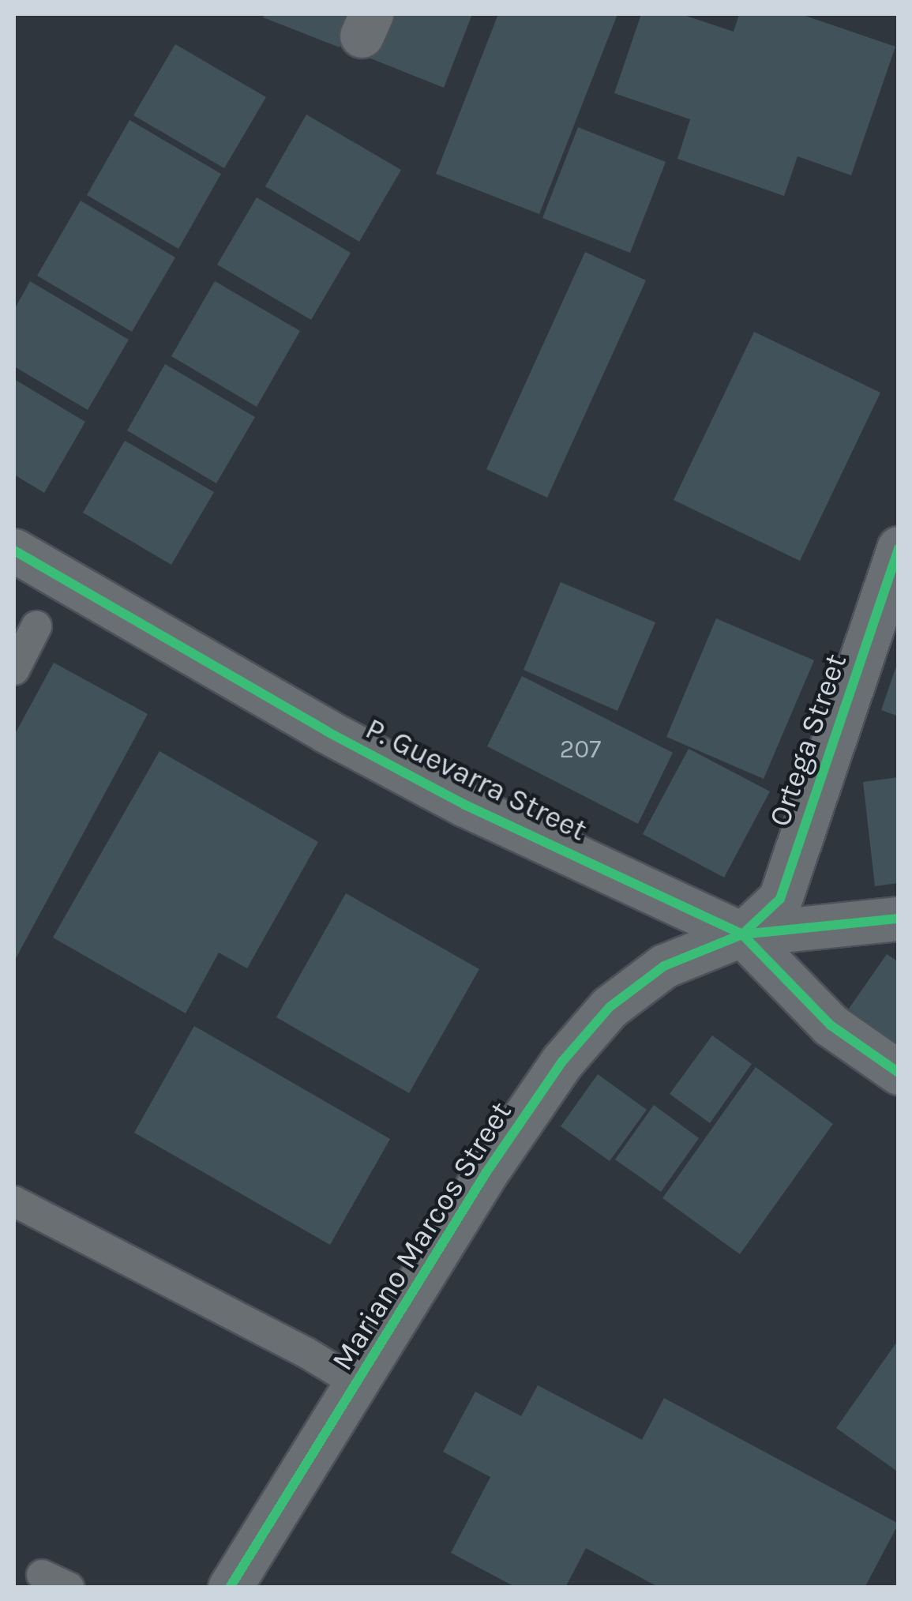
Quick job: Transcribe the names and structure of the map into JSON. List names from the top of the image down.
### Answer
{
  "streets": {
    "street": ["Ortega Street", "P. Guevarra Street", "Mariano Marcos Street"]
  },
  "crossings": [
    ["Ortega Street", "P. Guevarra Street"],
    ["Ortega Street", "Mariano Marcos Street"],
    ["P. Guevarra Street", "Mariano Marcos Street"]
  ],
  "house_numbers": ["207"]
}
